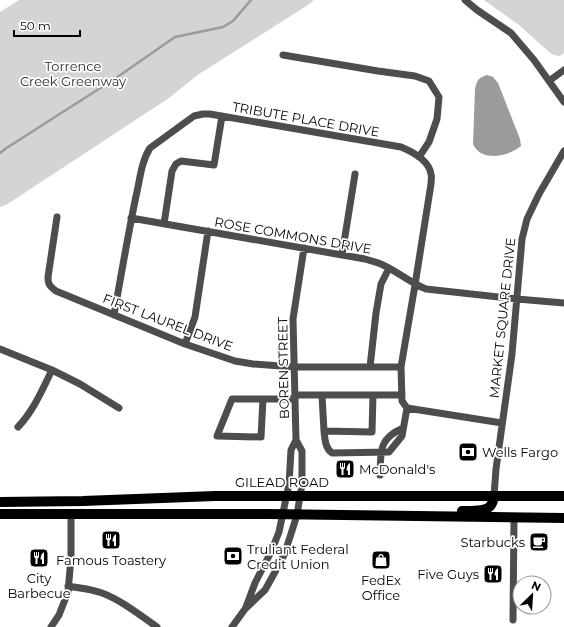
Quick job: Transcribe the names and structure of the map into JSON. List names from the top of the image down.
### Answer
{
  "streets": {
    "main road": ["GILEAD ROAD"],
    "street": [
      "TRIBUTE PLACE DRIVE",
      "ROSE COMMONS DRIVE",
      "MARKET SQUARE DRIVE",
      "FIRST LAUREL DRIVE",
      "BOREN STREET"
    ]
  },
  "crossings": [
    ["TRIBUTE PLACE DRIVE", "ROSE COMMONS DRIVE"],
    ["TRIBUTE PLACE DRIVE", "FIRST LAUREL DRIVE"],
    ["ROSE COMMONS DRIVE", "MARKET SQUARE DRIVE"],
    ["ROSE COMMONS DRIVE", "BOREN STREET"],
    ["MARKET SQUARE DRIVE", "GILEAD ROAD"],
    ["FIRST LAUREL DRIVE", "BOREN STREET"],
    ["BOREN STREET", "GILEAD ROAD"]
  ],
  "parks": ["Torrence Creek Greenway"],
  "places": {
    "bank": ["Wells Fargo", "Truliant Federal Credit Union"],
    "restaurant": [
      "McDonald's",
      "Famous Toastery",
      "City Barbecue",
      "Five Guys"
    ],
    "cafe": ["Starbucks"],
    "shop": ["FedEx Office"]
  },
  "scale_bar": "50 m",
  "north": "top right"
}
